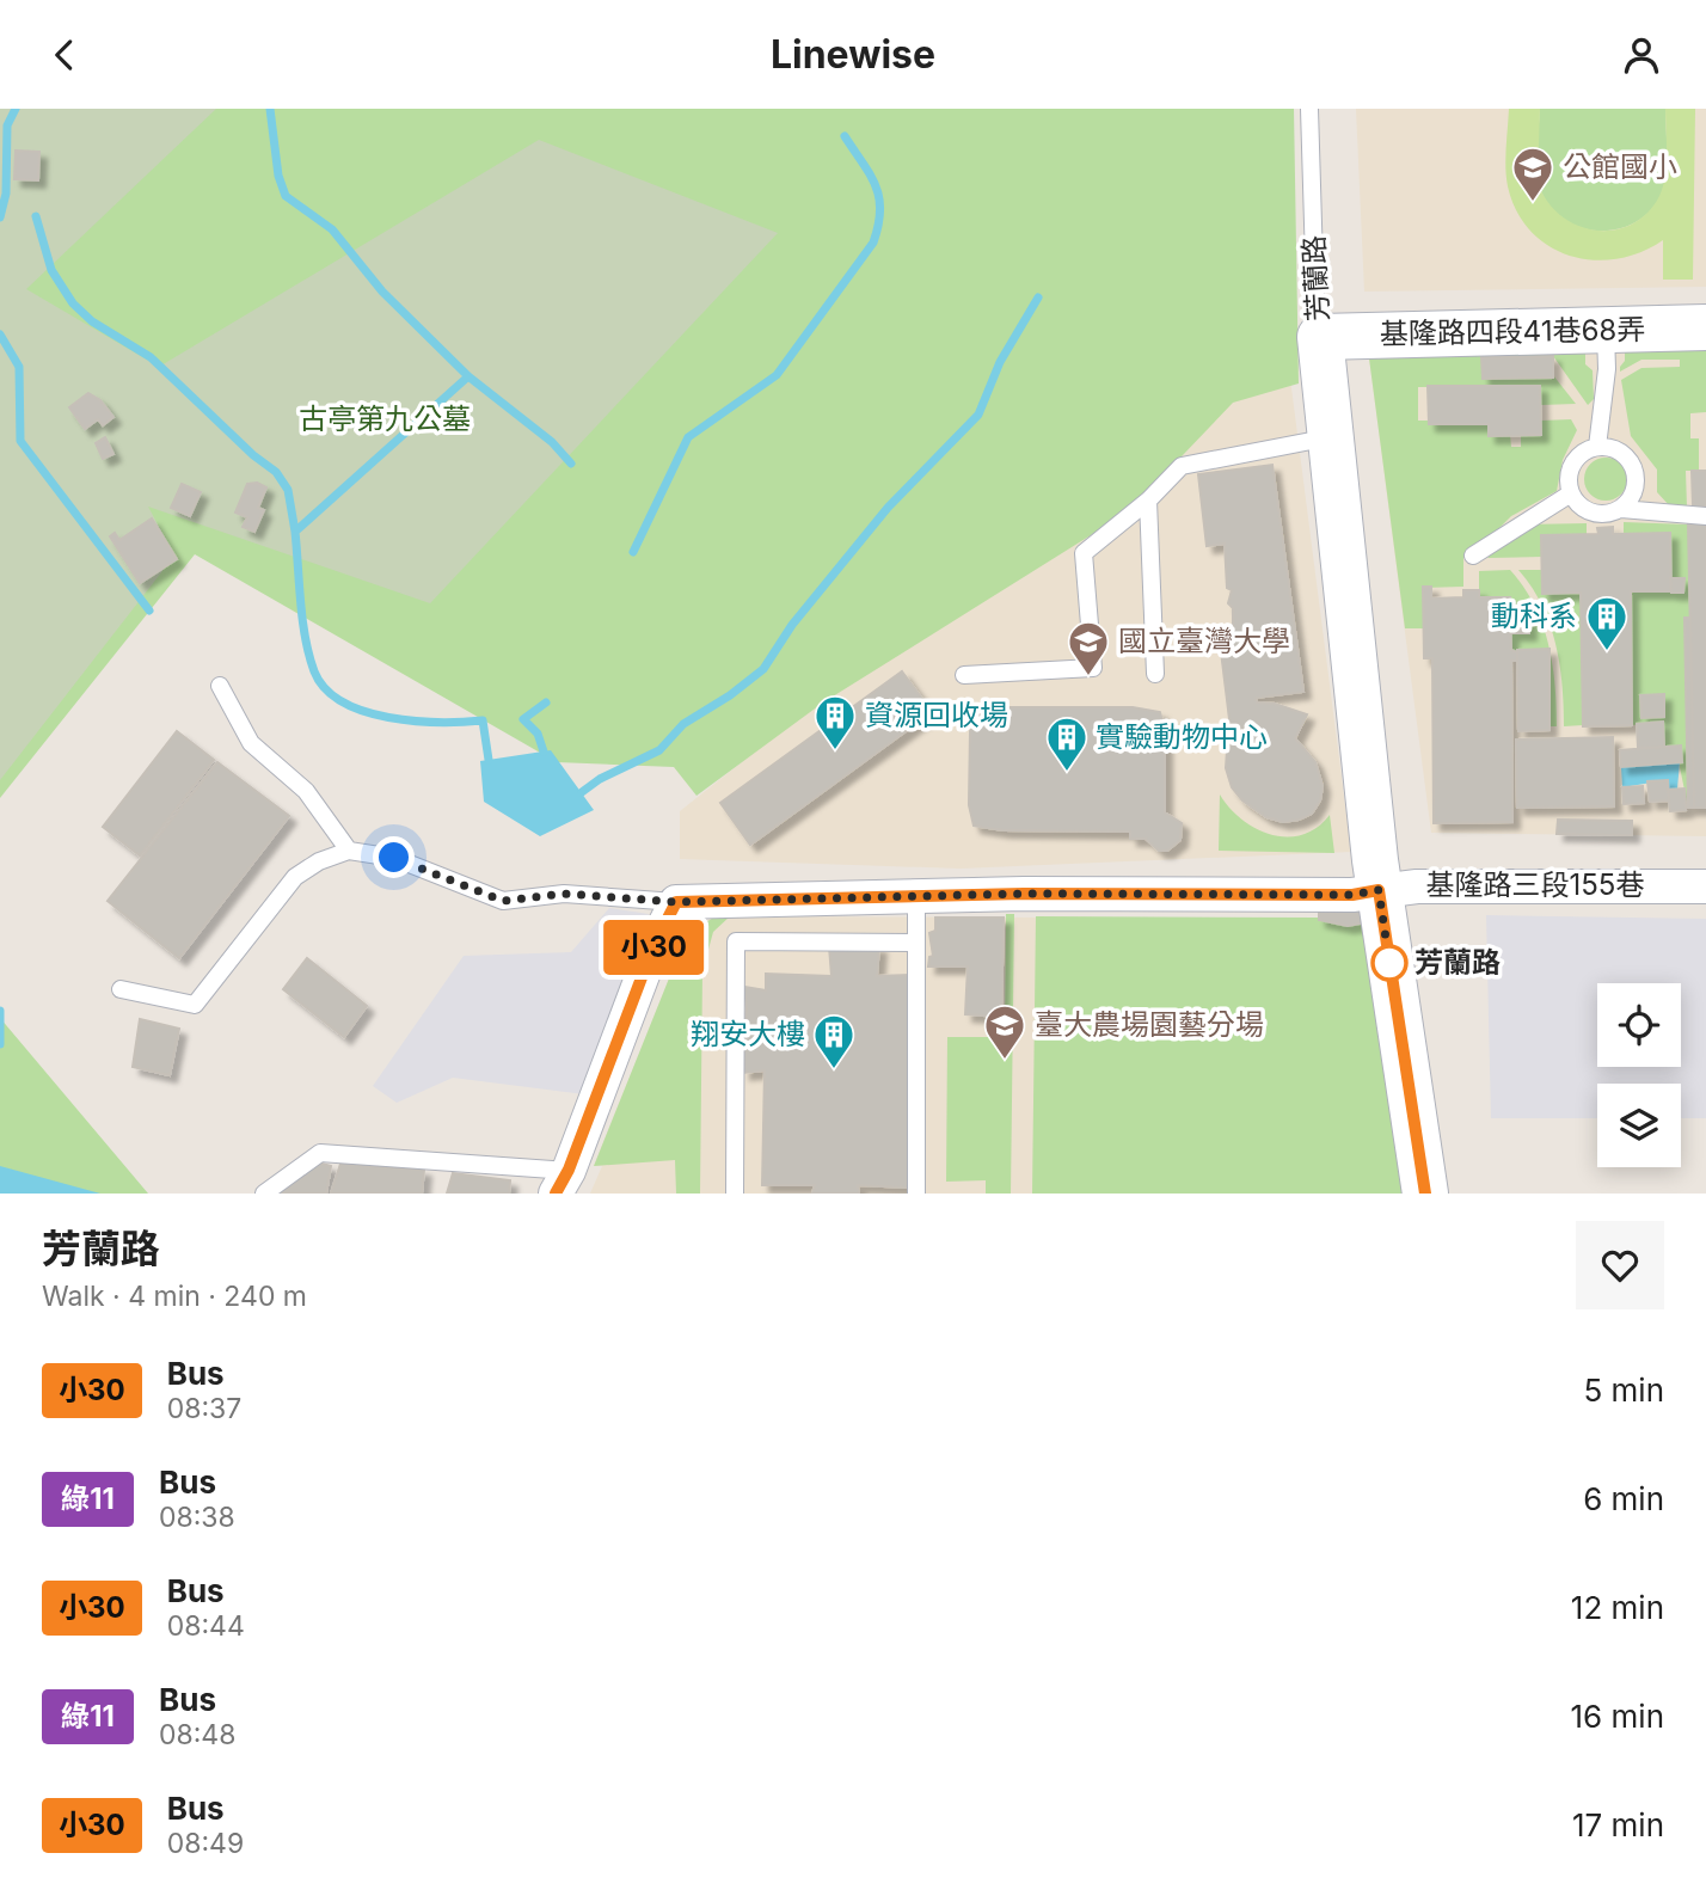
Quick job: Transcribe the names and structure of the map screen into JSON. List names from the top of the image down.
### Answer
{
  "streets": {
    "street": ["芳蘭路", "基隆路四段41巷68弄", "基隆路三段155巷"]
  },
  "crossings": [
    ["芳蘭路", "基隆路四段41巷68弄"],
    ["芳蘭路", "基隆路三段155巷"]
  ],
  "parks": ["古亭第九公墓"],
  "places": {
    "school or university": ["公館國小", "國立臺灣大學", "臺大農場園藝分場"],
    "building": [
      "動科系",
      "資源回收場",
      "實驗動物中心",
      "翔安大樓"
    ],
    "other": ["芳蘭路"]
  },
  "lines": ["bus line 小30"],
  "page": {
    "header": "Linewise",
    "on_map": "小30",
    "heading": ["芳蘭路", "Walk · 4 min · 240 m"],
    "list": [
      {
        "mark": "小30",
        "name": "Bus",
        "note": "08:37",
        "value": "5 min"
      },
      {
        "mark": "綠11",
        "name": "Bus",
        "note": "08:38",
        "value": "6 min"
      },
      {
        "mark": "小30",
        "name": "Bus",
        "note": "08:44",
        "value": "12 min"
      },
      {
        "mark": "綠11",
        "name": "Bus",
        "note": "08:48",
        "value": "16 min"
      },
      {
        "mark": "小30",
        "name": "Bus",
        "note": "08:49",
        "value": "17 min"
      }
    ]
  }
}
